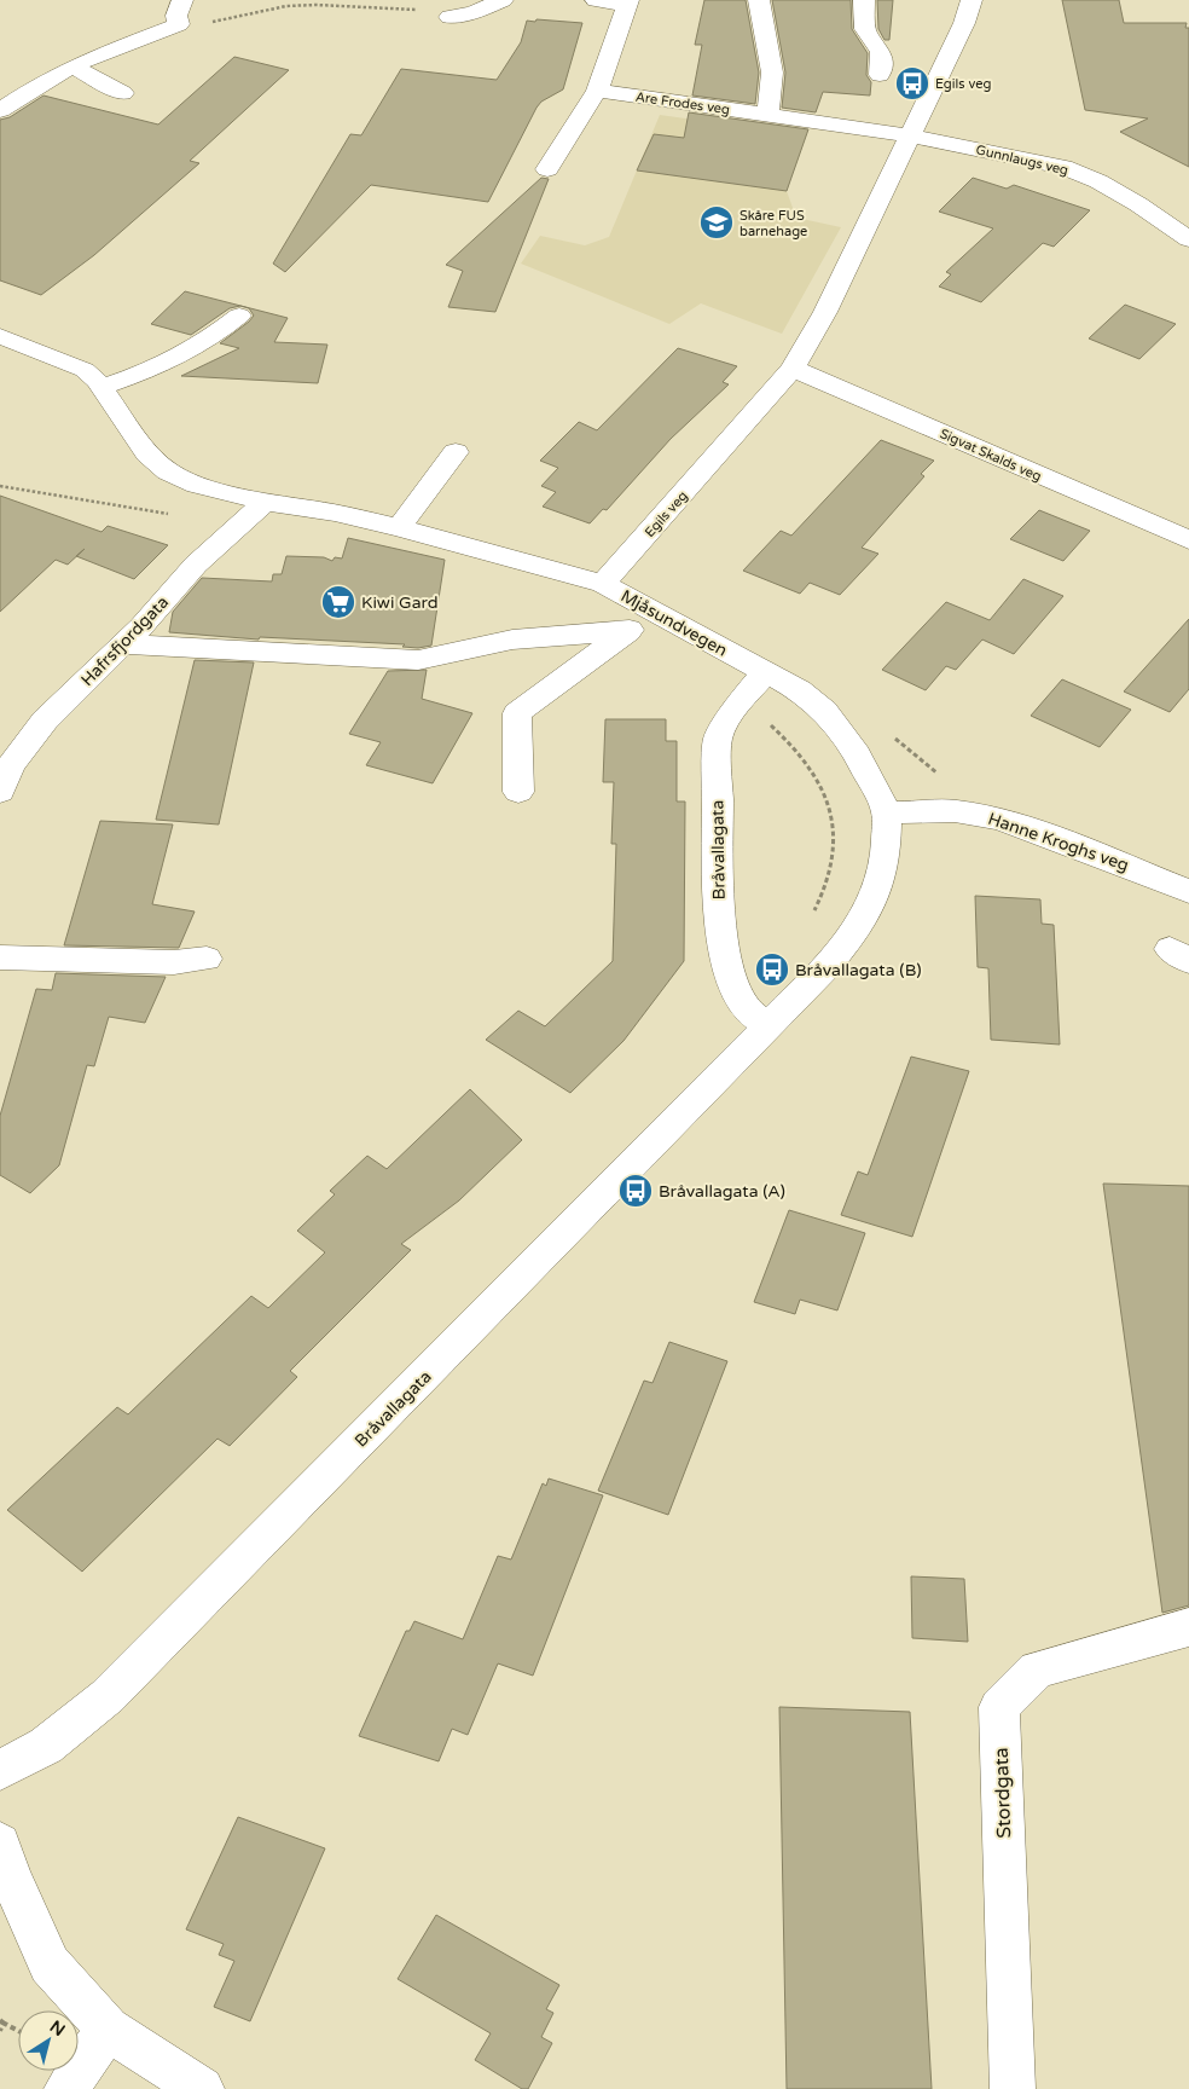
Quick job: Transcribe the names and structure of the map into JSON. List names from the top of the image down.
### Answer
{
  "streets": {
    "street": [
      "Are Frodes veg",
      "Gunnlaugs veg",
      "Sigvat Skalds veg",
      "Egils veg",
      "Mjåsundvegen",
      "Hafrsfjordgata",
      "Hanne Kroghs veg",
      "Bråvallagata",
      "Stordgata"
    ]
  },
  "crossings": [
    ["Are Frodes veg", "Gunnlaugs veg"],
    ["Are Frodes veg", "Egils veg"],
    ["Gunnlaugs veg", "Egils veg"],
    ["Sigvat Skalds veg", "Egils veg"],
    ["Egils veg", "Mjåsundvegen"],
    ["Mjåsundvegen", "Hafrsfjordgata"],
    ["Mjåsundvegen", "Hanne Kroghs veg"],
    ["Mjåsundvegen", "Bråvallagata"],
    ["Hanne Kroghs veg", "Bråvallagata"]
  ],
  "places": {
    "bus stop": ["Egils veg", "Bråvallagata (B)", "Bråvallagata (A)"],
    "school or university": ["Skåre FUS barnehage"],
    "supermarket": ["Kiwi Gard"]
  },
  "north": "top right"
}
